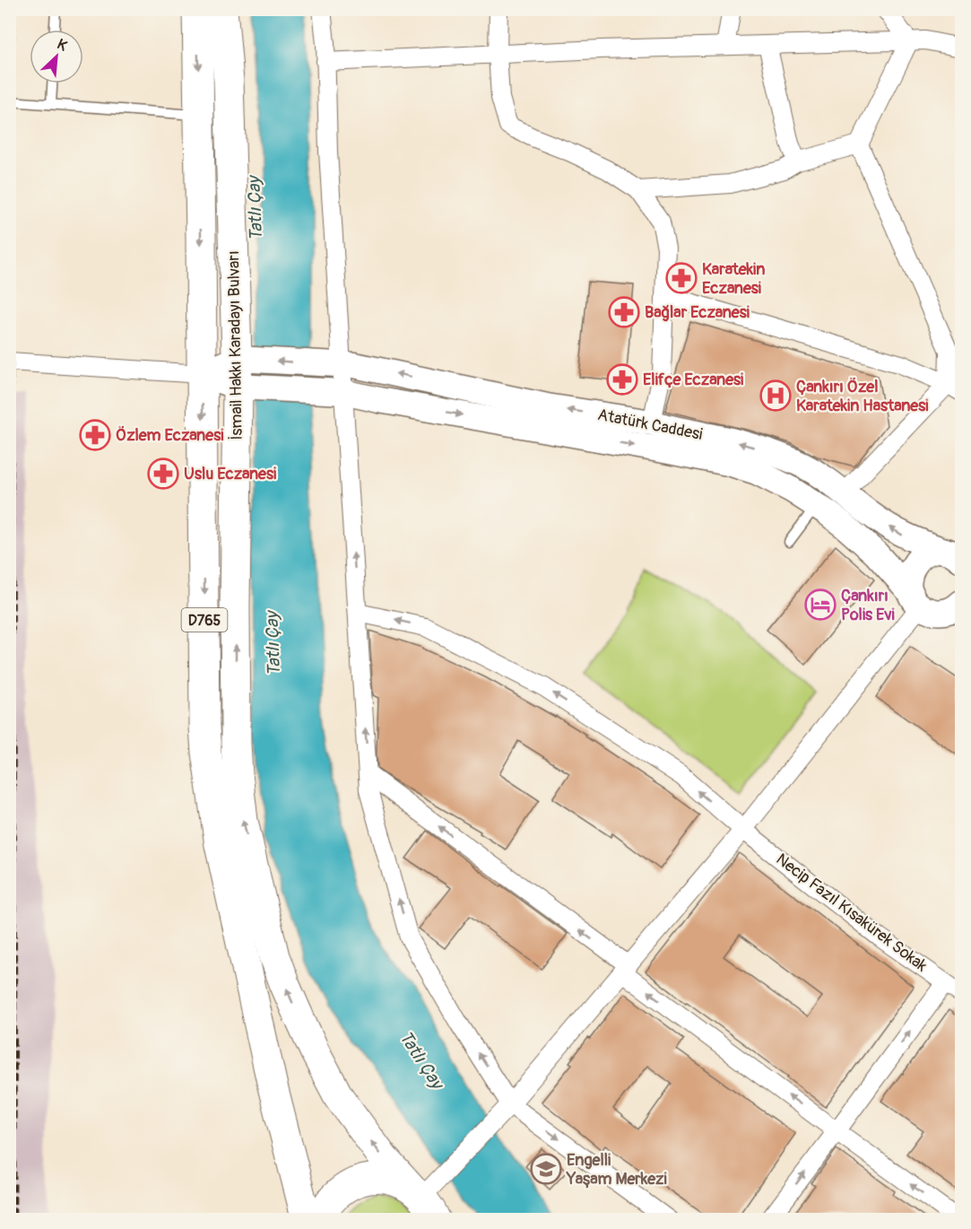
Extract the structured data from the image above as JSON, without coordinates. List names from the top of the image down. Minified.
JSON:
{"streets":{"highway":["İsmail Hakkı Karadayı Bulvarı","D765"],"main road":["Atatürk Caddesi"],"street":["Necip Fazıl Kısakürek Sokak"]},"crossings":[["İsmail Hakkı Karadayı Bulvarı","Atatürk Caddesi"]],"one_way":["Necip Fazıl Kısakürek Sokak"],"water":["Tatlı Çay"],"places":{"pharmacy":["Karatekin Eczanesi","Bağlar Eczanesi","Elifçe Eczanesi","Özlem Eczanesi","Uslu Eczanesi"],"hospital":["Çankırı Özel Karatekin Hastanesi"],"hotel":["Çankırı Polis Evi"],"school or university":["Engelli Yaşam Merkezi"]},"north":"top right"}
